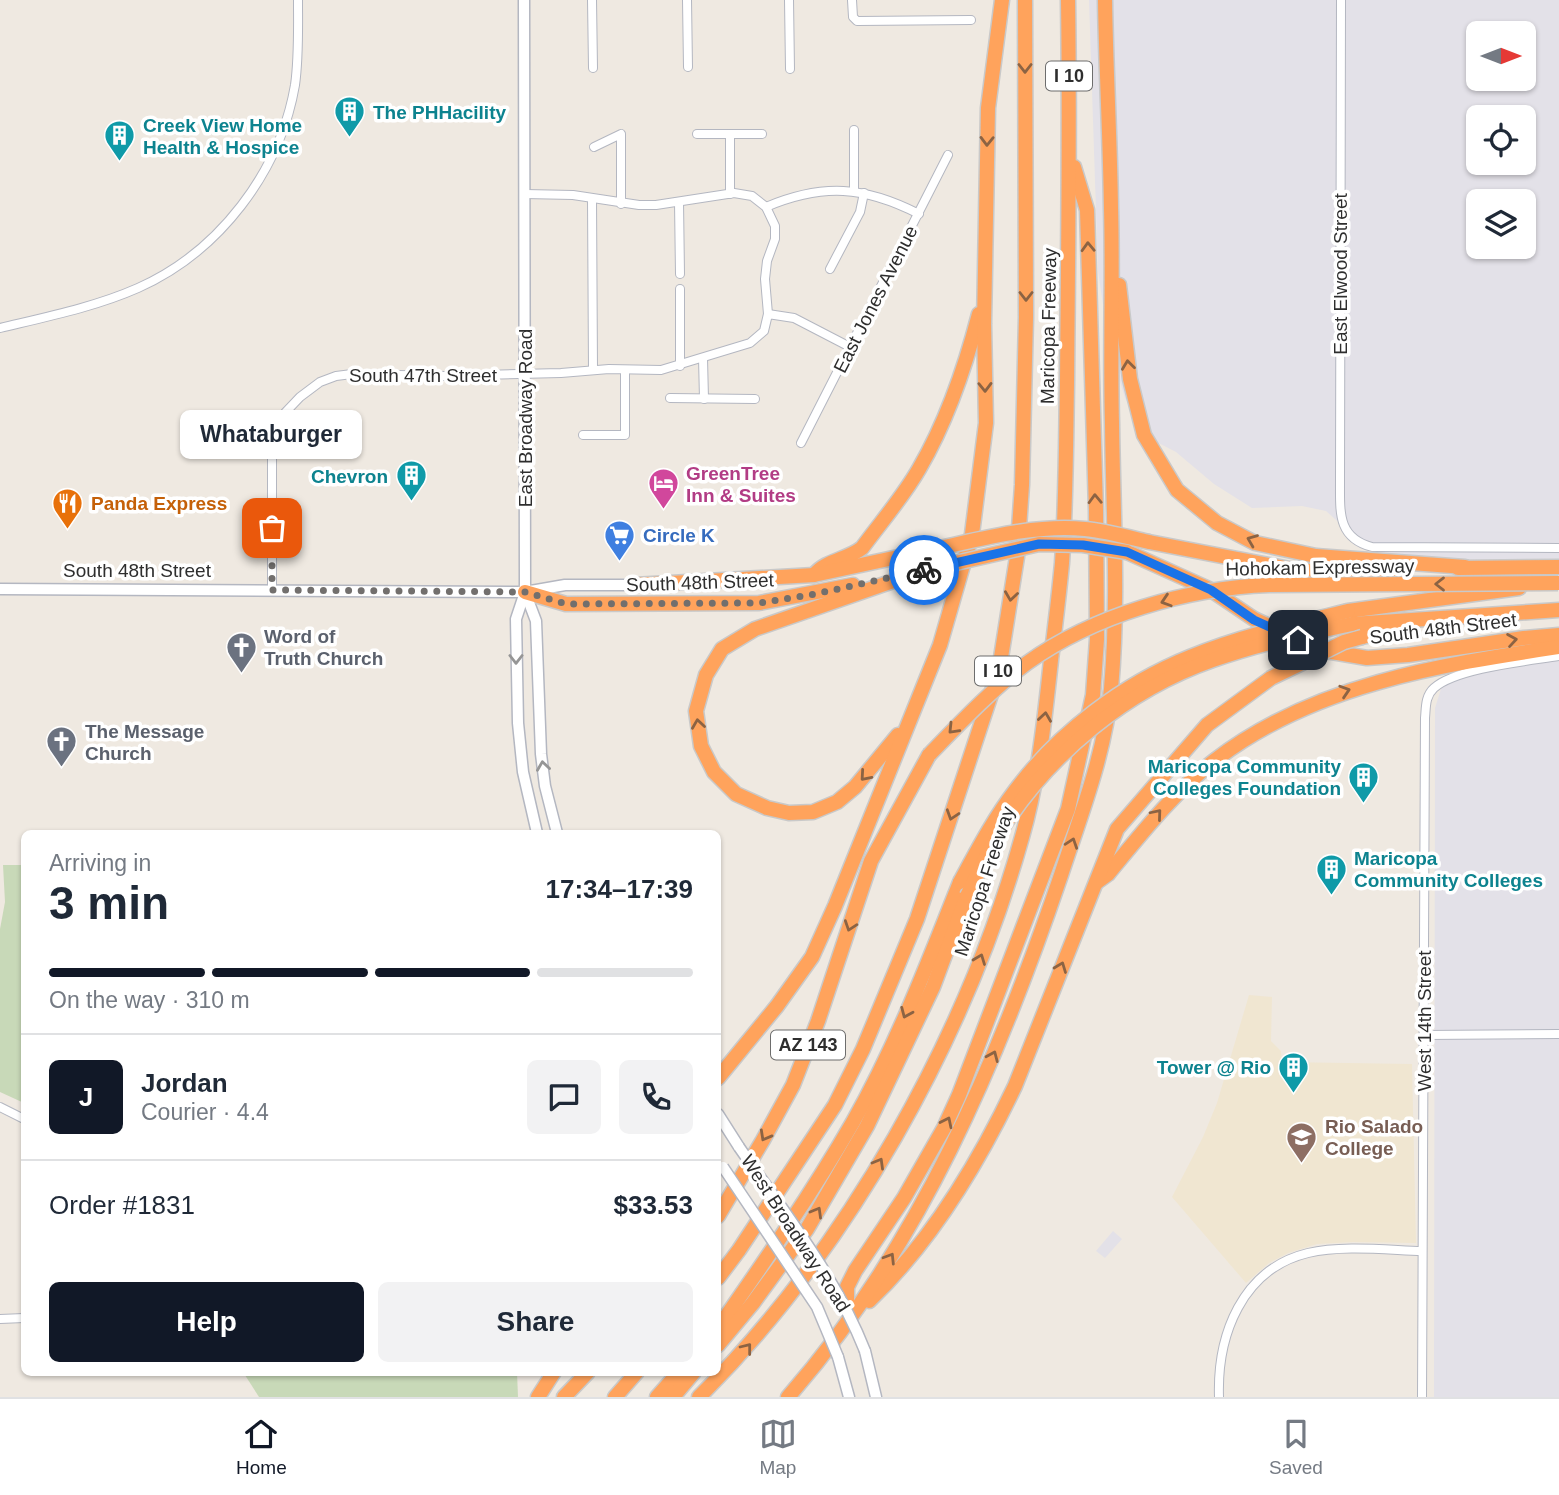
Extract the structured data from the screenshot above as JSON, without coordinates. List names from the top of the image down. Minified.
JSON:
{"streets":{"highway":["I 10","Maricopa Freeway","Hohokam Expressway","South 48th Street","AZ 143"],"main road":["East Broadway Road","West Broadway Road"],"street":["East Elwood Street","East Jones Avenue","South 47th Street","West 14th Street"]},"crossings":[["South 47th Street","East Broadway Road"],["South 47th Street","South 48th Street"],["East Broadway Road","South 48th Street"]],"places":{"building":["The PHHacility","Creek View Home Health & Hospice","Chevron","Maricopa Community Colleges Foundation","Maricopa Community Colleges","Tower @ Rio"],"hotel":["GreenTree Inn & Suites"],"other":["Whataburger"],"restaurant":["Panda Express"],"supermarket":["Circle K"],"church":["Word of Truth Church","The Message Church"],"school or university":["Rio Salado College"]},"north":"right","page":{"bubble":"Whataburger","heading":["3 min","Arriving in","17:34–17:39"],"panel":["Jordan","Courier · 4.4","Order #1831","$33.53"],"bar":"On the way · 310 m","round":"J","buttons":["Help","Share"],"tabs":["Home","Map","Saved"]}}
